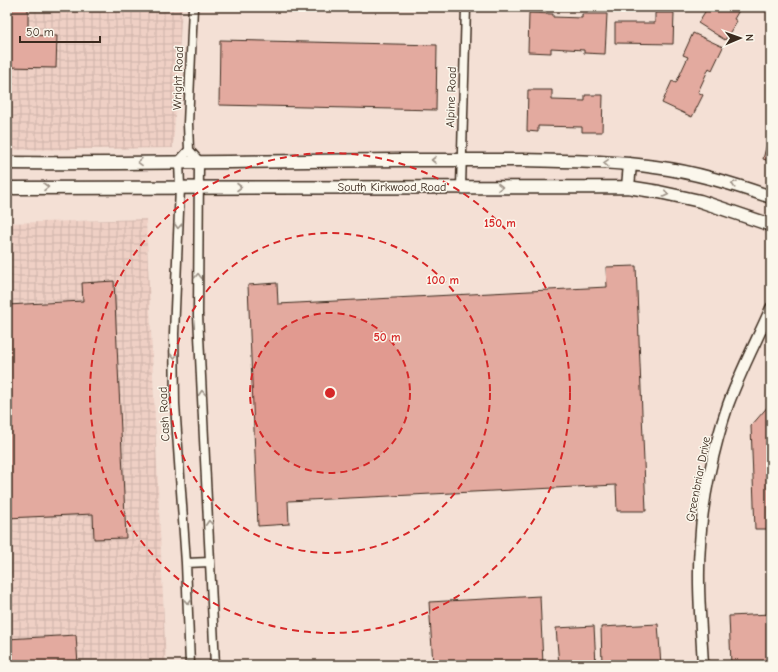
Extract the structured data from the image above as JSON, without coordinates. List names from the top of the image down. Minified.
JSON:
{"streets":{"main road":["South Kirkwood Road"],"street":["Wright Road","Alpine Road","Cash Road","Greenbriar Drive"]},"crossings":[["Alpine Road","South Kirkwood Road"],["South Kirkwood Road","Cash Road"]],"scale_bar":"50 m","north":"right","rings":["150 m","100 m","50 m"]}
